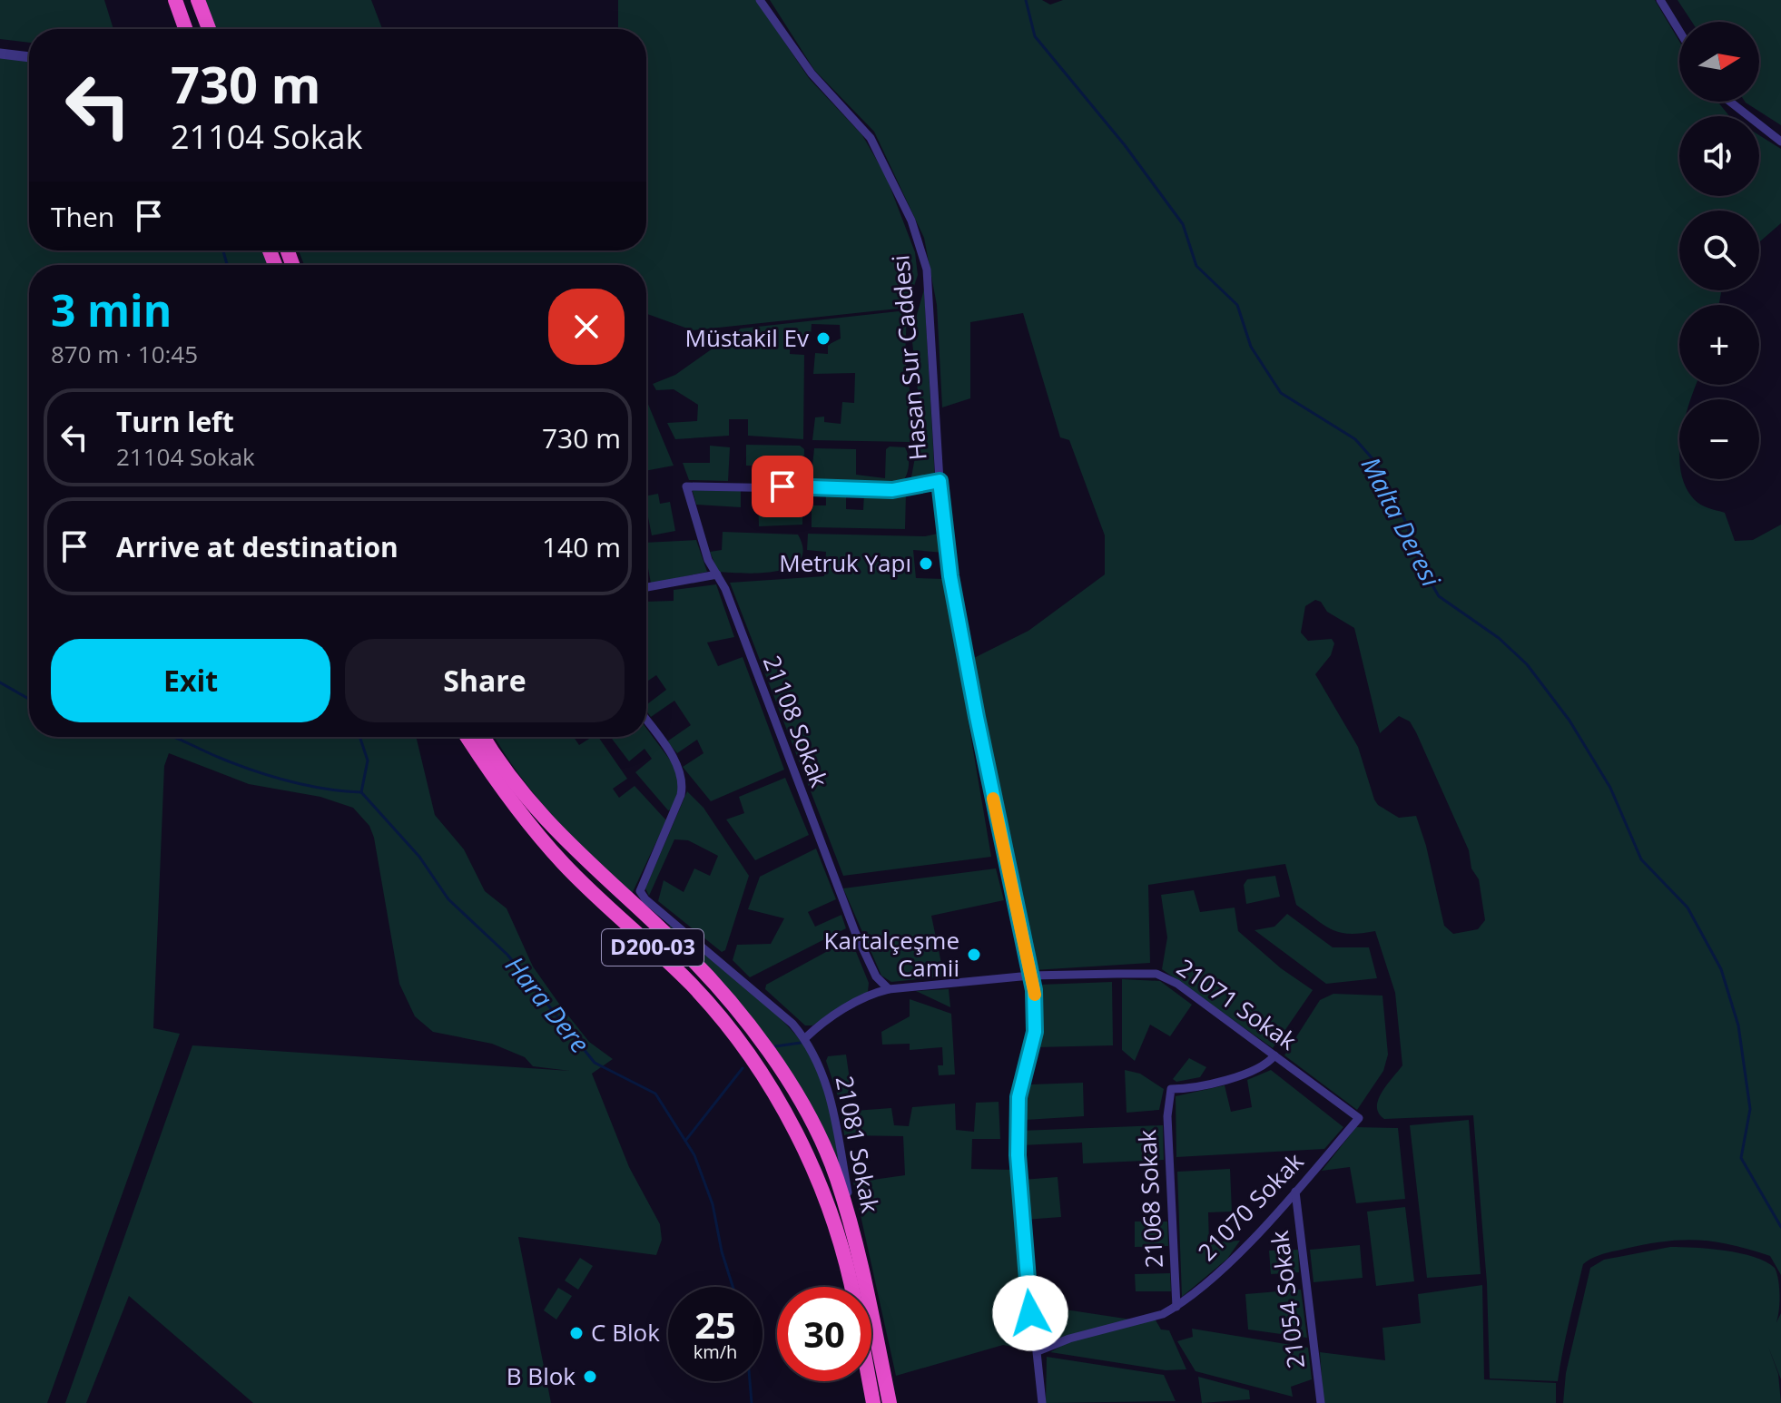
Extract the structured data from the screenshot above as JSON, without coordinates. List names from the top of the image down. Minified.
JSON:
{"streets":{"highway":["D200-03"],"street":["Hasan Sur Caddesi","21108 Sokak","21071 Sokak","21081 Sokak","21068 Sokak","21070 Sokak","21054 Sokak"]},"crossings":[["Hasan Sur Caddesi","21108 Sokak"],["Hasan Sur Caddesi","21071 Sokak"],["Hasan Sur Caddesi","21070 Sokak"],["21108 Sokak","21071 Sokak"],["D200-03","21081 Sokak"],["21071 Sokak","21081 Sokak"],["21071 Sokak","21068 Sokak"],["21071 Sokak","21070 Sokak"],["21068 Sokak","21070 Sokak"],["21070 Sokak","21054 Sokak"]],"water":["Malta Deresi","Hara Dere"],"places":["Müstakil Ev","Metruk Yapı","Kartalçeşme Camii","C Blok","B Blok"],"north":"right","page":{"map_buttons":["+","−"],"turn":["730 m","21104 Sokak"],"then":"Then","heading":["3 min","870 m · 10:45"],"list":[{"name":"Turn left","note":"21104 Sokak","value":"730 m"},{"name":"Arrive at destination","value":"140 m"}],"buttons":["Exit","Share"],"speed":"25 km/h","limit":"30"}}
